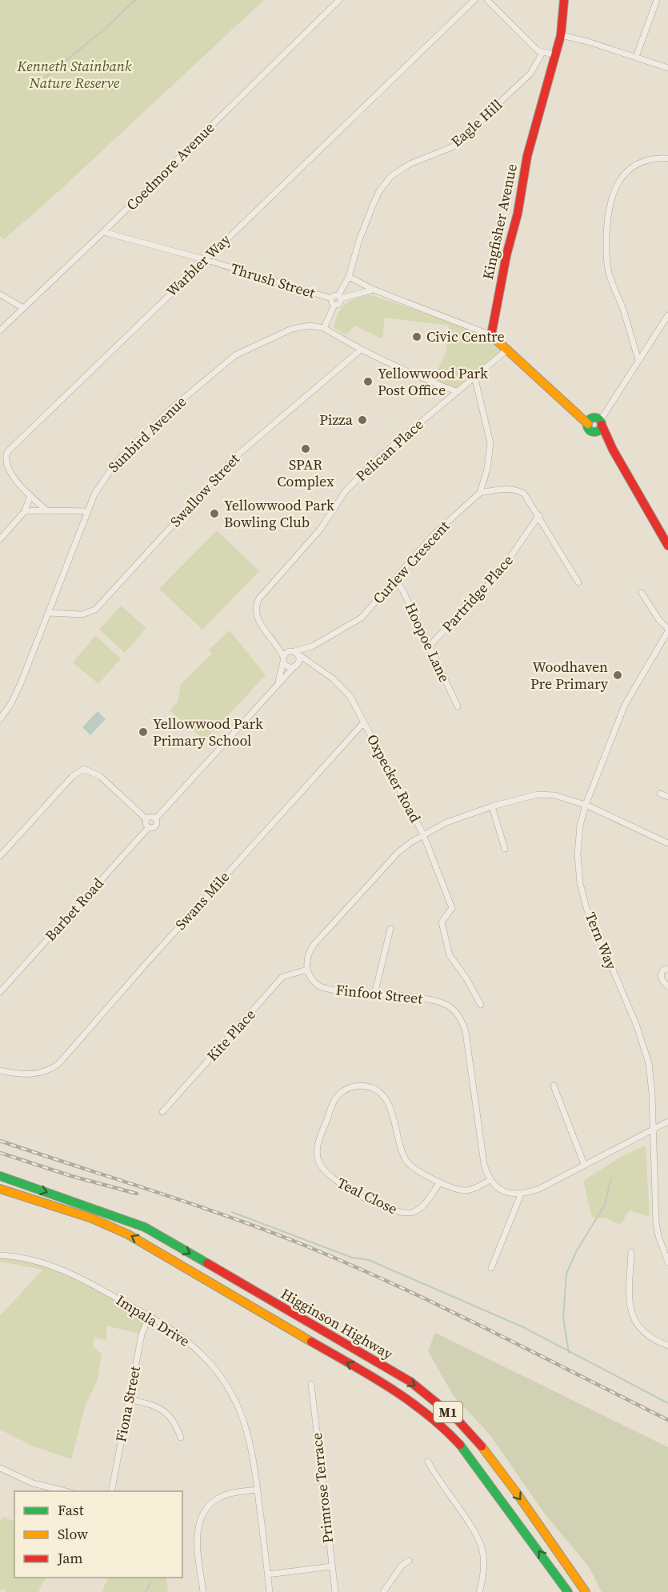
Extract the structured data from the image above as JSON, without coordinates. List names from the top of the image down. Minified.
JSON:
{"streets":{"main road":["Kingfisher Avenue","Higginson Highway","M1"],"street":["Eagle Hill","Coedmore Avenue","Warbler Way","Thrush Street","Sunbird Avenue","Pelican Place","Swallow Street","Curlew Crescent","Partridge Place","Hoopoe Lane","Oxpecker Road","Swans Mile","Barbet Road","Tern Way","Finfoot Street","Kite Place","Teal Close","Impala Drive","Fiona Street","Primrose Terrace"]},"crossings":[["Coedmore Avenue","Thrush Street"],["Warbler Way","Thrush Street"],["Sunbird Avenue","Swallow Street"],["Curlew Crescent","Hoopoe Lane"],["Curlew Crescent","Oxpecker Road"],["Partridge Place","Hoopoe Lane"],["Oxpecker Road","Swans Mile"],["Finfoot Street","Kite Place"],["Finfoot Street","Teal Close"],["Impala Drive","Fiona Street"]],"parks":["Kenneth Stainbank Nature Reserve"],"places":["Civic Centre","Yellowwood Park Post Office","Pizza","SPAR Complex","Yellowwood Park Bowling Club","Woodhaven Pre Primary","Yellowwood Park Primary School"],"legend":["Fast","Slow","Jam"]}
